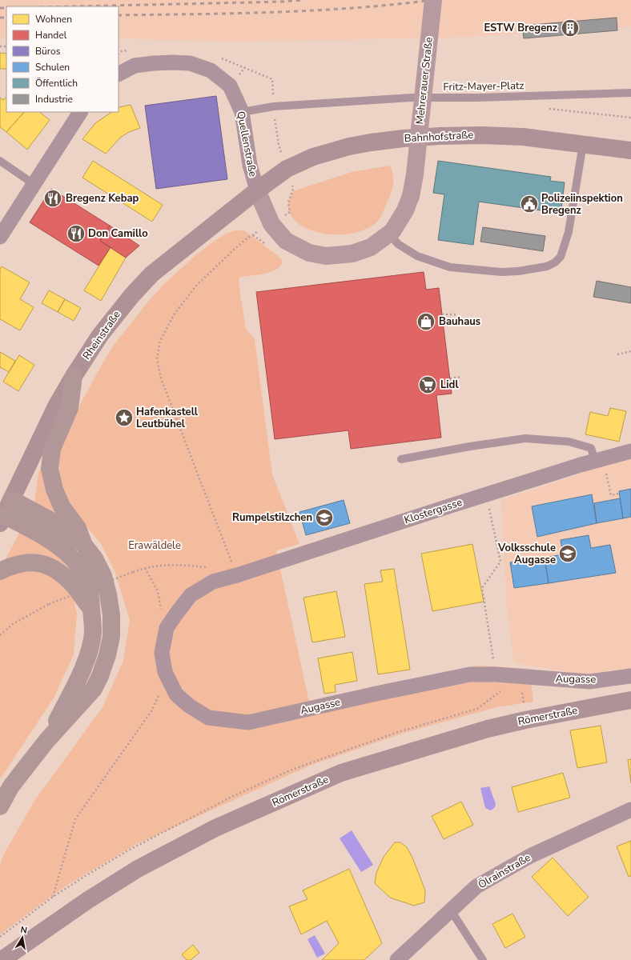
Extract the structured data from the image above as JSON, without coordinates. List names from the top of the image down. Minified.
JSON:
{"streets":{"main road":["Bahnhofstraße","Rheinstraße","Römerstraße"],"street":["Mehrerauer Straße","Quellenstraße","Klostergasse","Augasse","Ölrainstraße"],"lane":["Fritz-Mayer-Platz"]},"crossings":[["Mehrerauer Straße","Bahnhofstraße"],["Mehrerauer Straße","Quellenstraße"],["Mehrerauer Straße","Rheinstraße"],["Fritz-Mayer-Platz","Quellenstraße"],["Bahnhofstraße","Quellenstraße"],["Bahnhofstraße","Rheinstraße"],["Quellenstraße","Rheinstraße"],["Klostergasse","Augasse"]],"parks":["Erawäldele"],"places":{"building":["ESTW Bregenz"],"restaurant":["Bregenz Kebap","Don Camillo"],"public building":["Polizeiinspektion Bregenz"],"shop":["Bauhaus"],"supermarket":["Lidl"],"place":["Hafenkastell Leutbühel"],"school or university":["Rumpelstilzchen","Volksschule Augasse"]},"legend":["Wohnen","Handel","Büros","Schulen","Öffentlich","Industrie"],"north":"top"}
